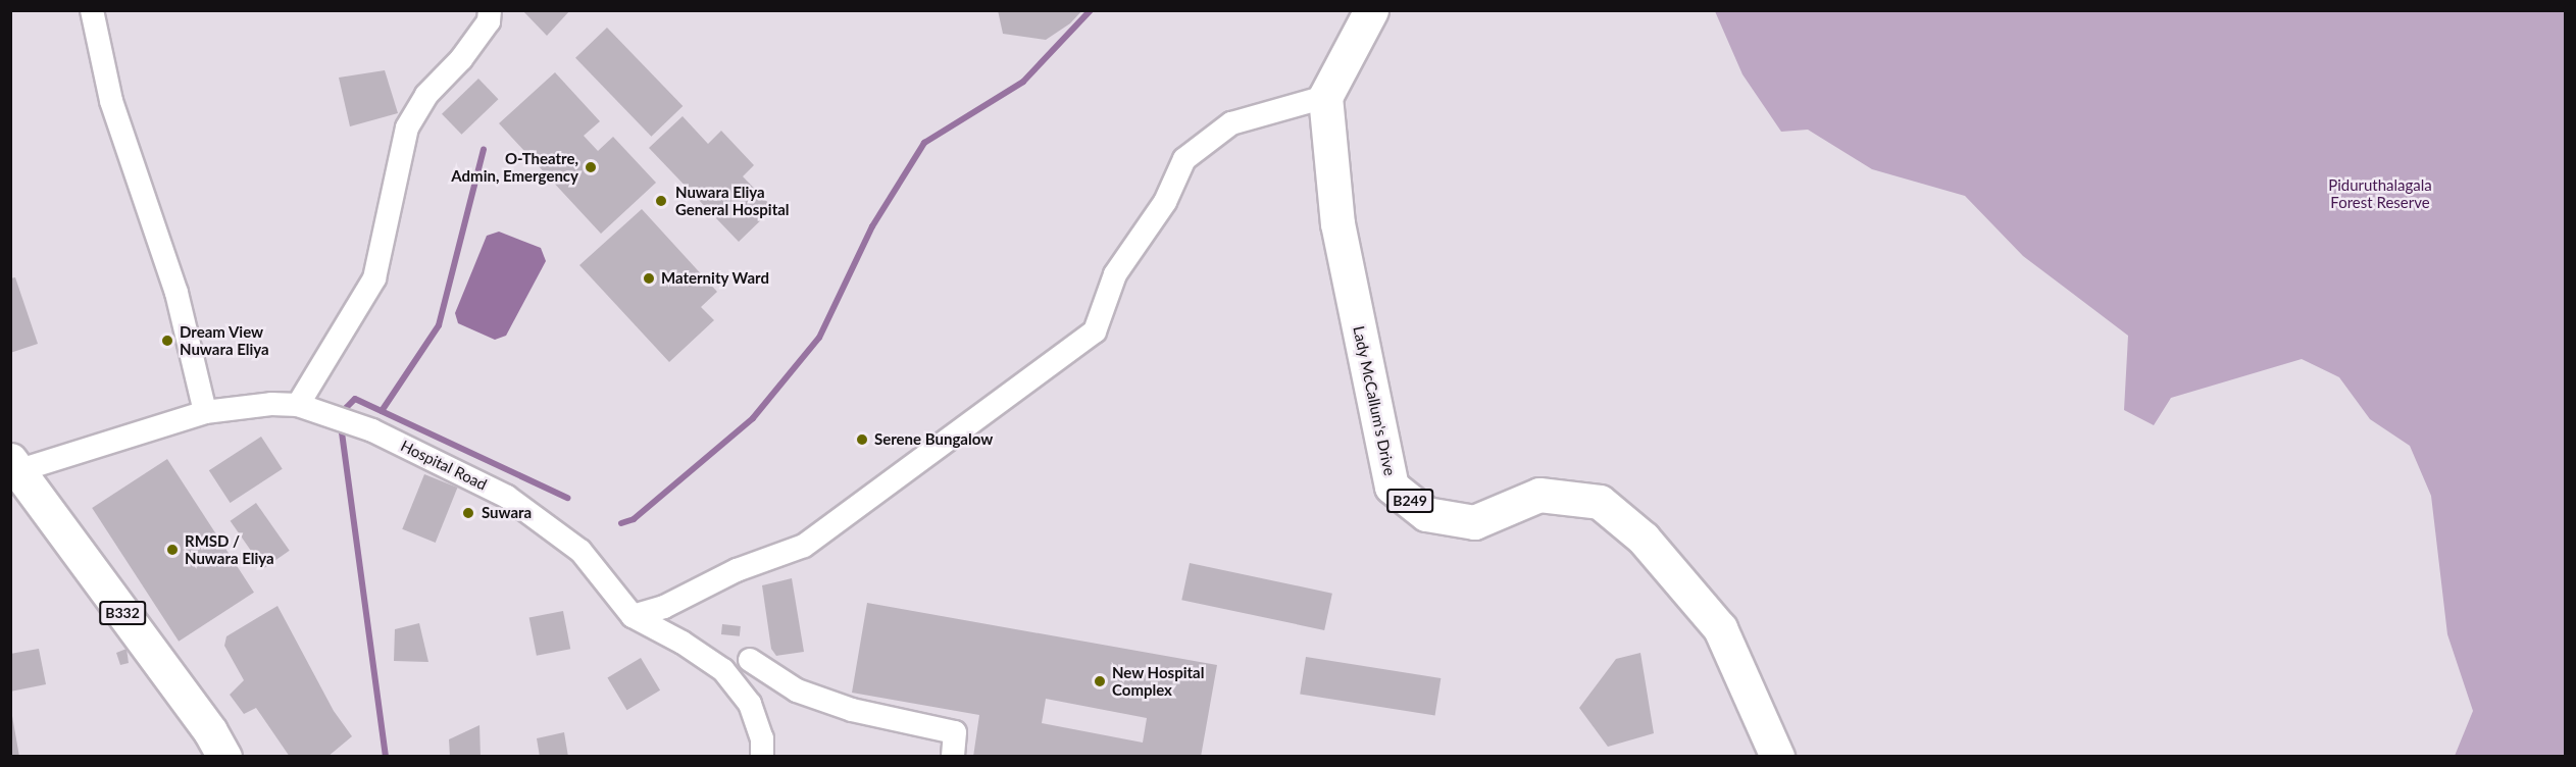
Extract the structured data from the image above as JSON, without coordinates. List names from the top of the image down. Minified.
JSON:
{"streets":{"main road":["Lady McCallum's Drive","B249","B332"],"street":["Hospital Road"]},"crossings":[["Hospital Road","B332"]],"parks":["Piduruthalagala Forest Reserve"],"places":["O-Theatre, Admin, Emergency","Nuwara Eliya General Hospital","Maternity Ward","Dream View Nuwara Eliya","Serene Bungalow","Suwara","RMSD / Nuwara Eliya","New Hospital Complex"]}
